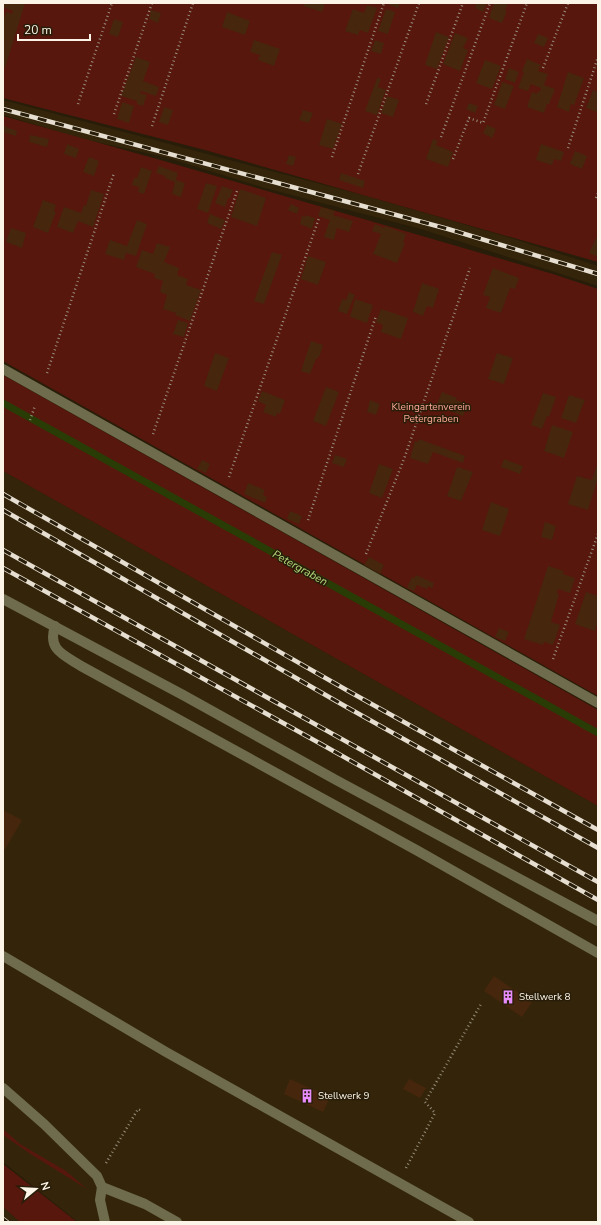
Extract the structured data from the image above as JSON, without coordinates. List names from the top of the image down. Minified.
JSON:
{"water":["Petergraben"],"parks":["Kleingartenverein Petergraben"],"places":{"building":["Stellwerk 8","Stellwerk 9"]},"scale_bar":"20 m","north":"right"}
